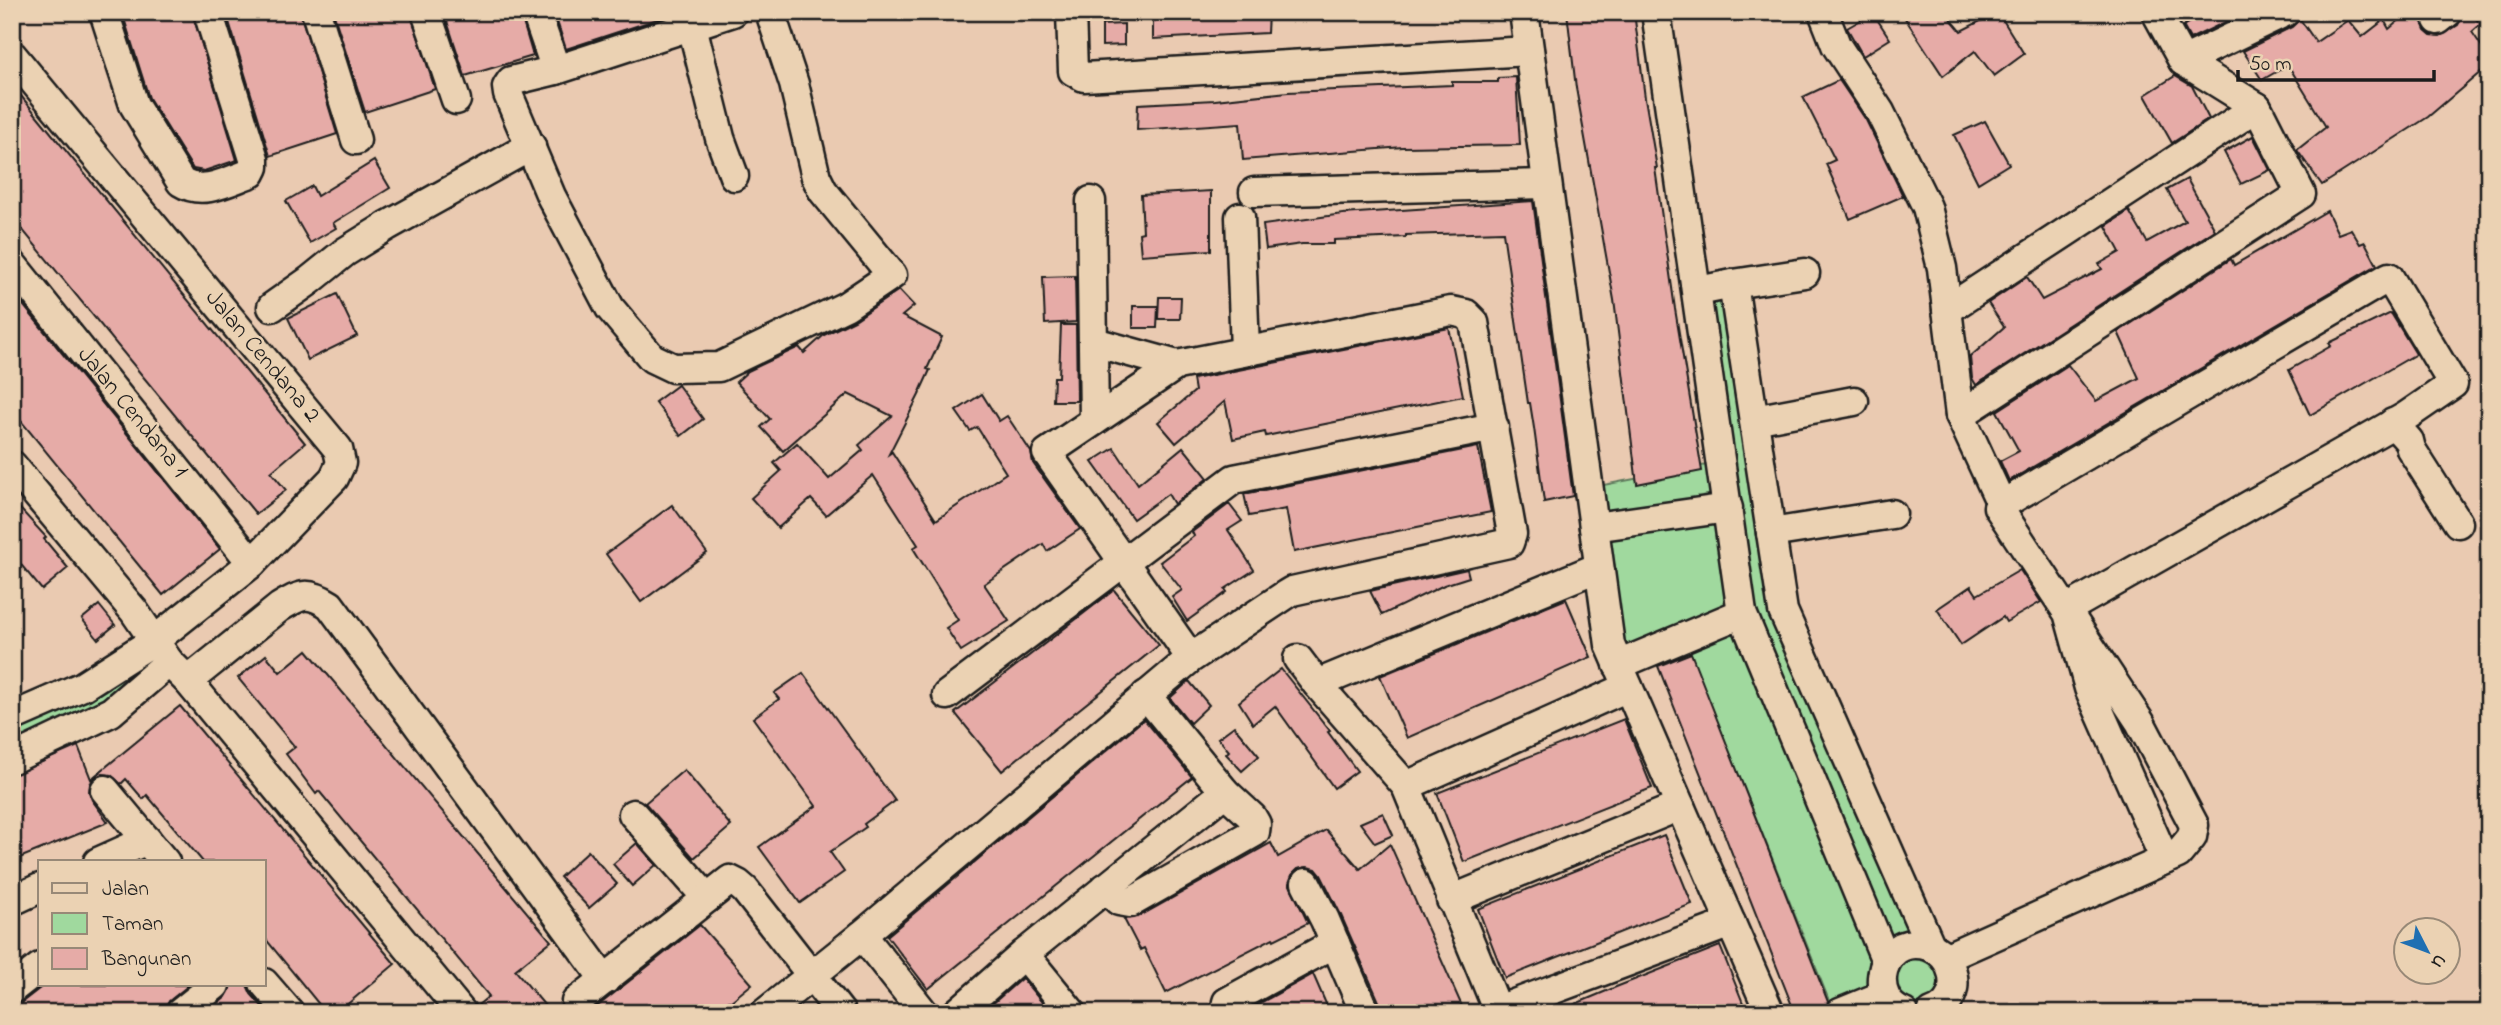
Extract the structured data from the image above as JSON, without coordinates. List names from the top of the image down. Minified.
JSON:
{"streets":{"street":["Jalan Cendana 2","Jalan Cendana 1"]},"crossings":[["Jalan Cendana 2","Jalan Cendana 1"]],"legend":["Jalan","Taman","Bangunan"],"scale_bar":"50 m","north":"bottom right"}
